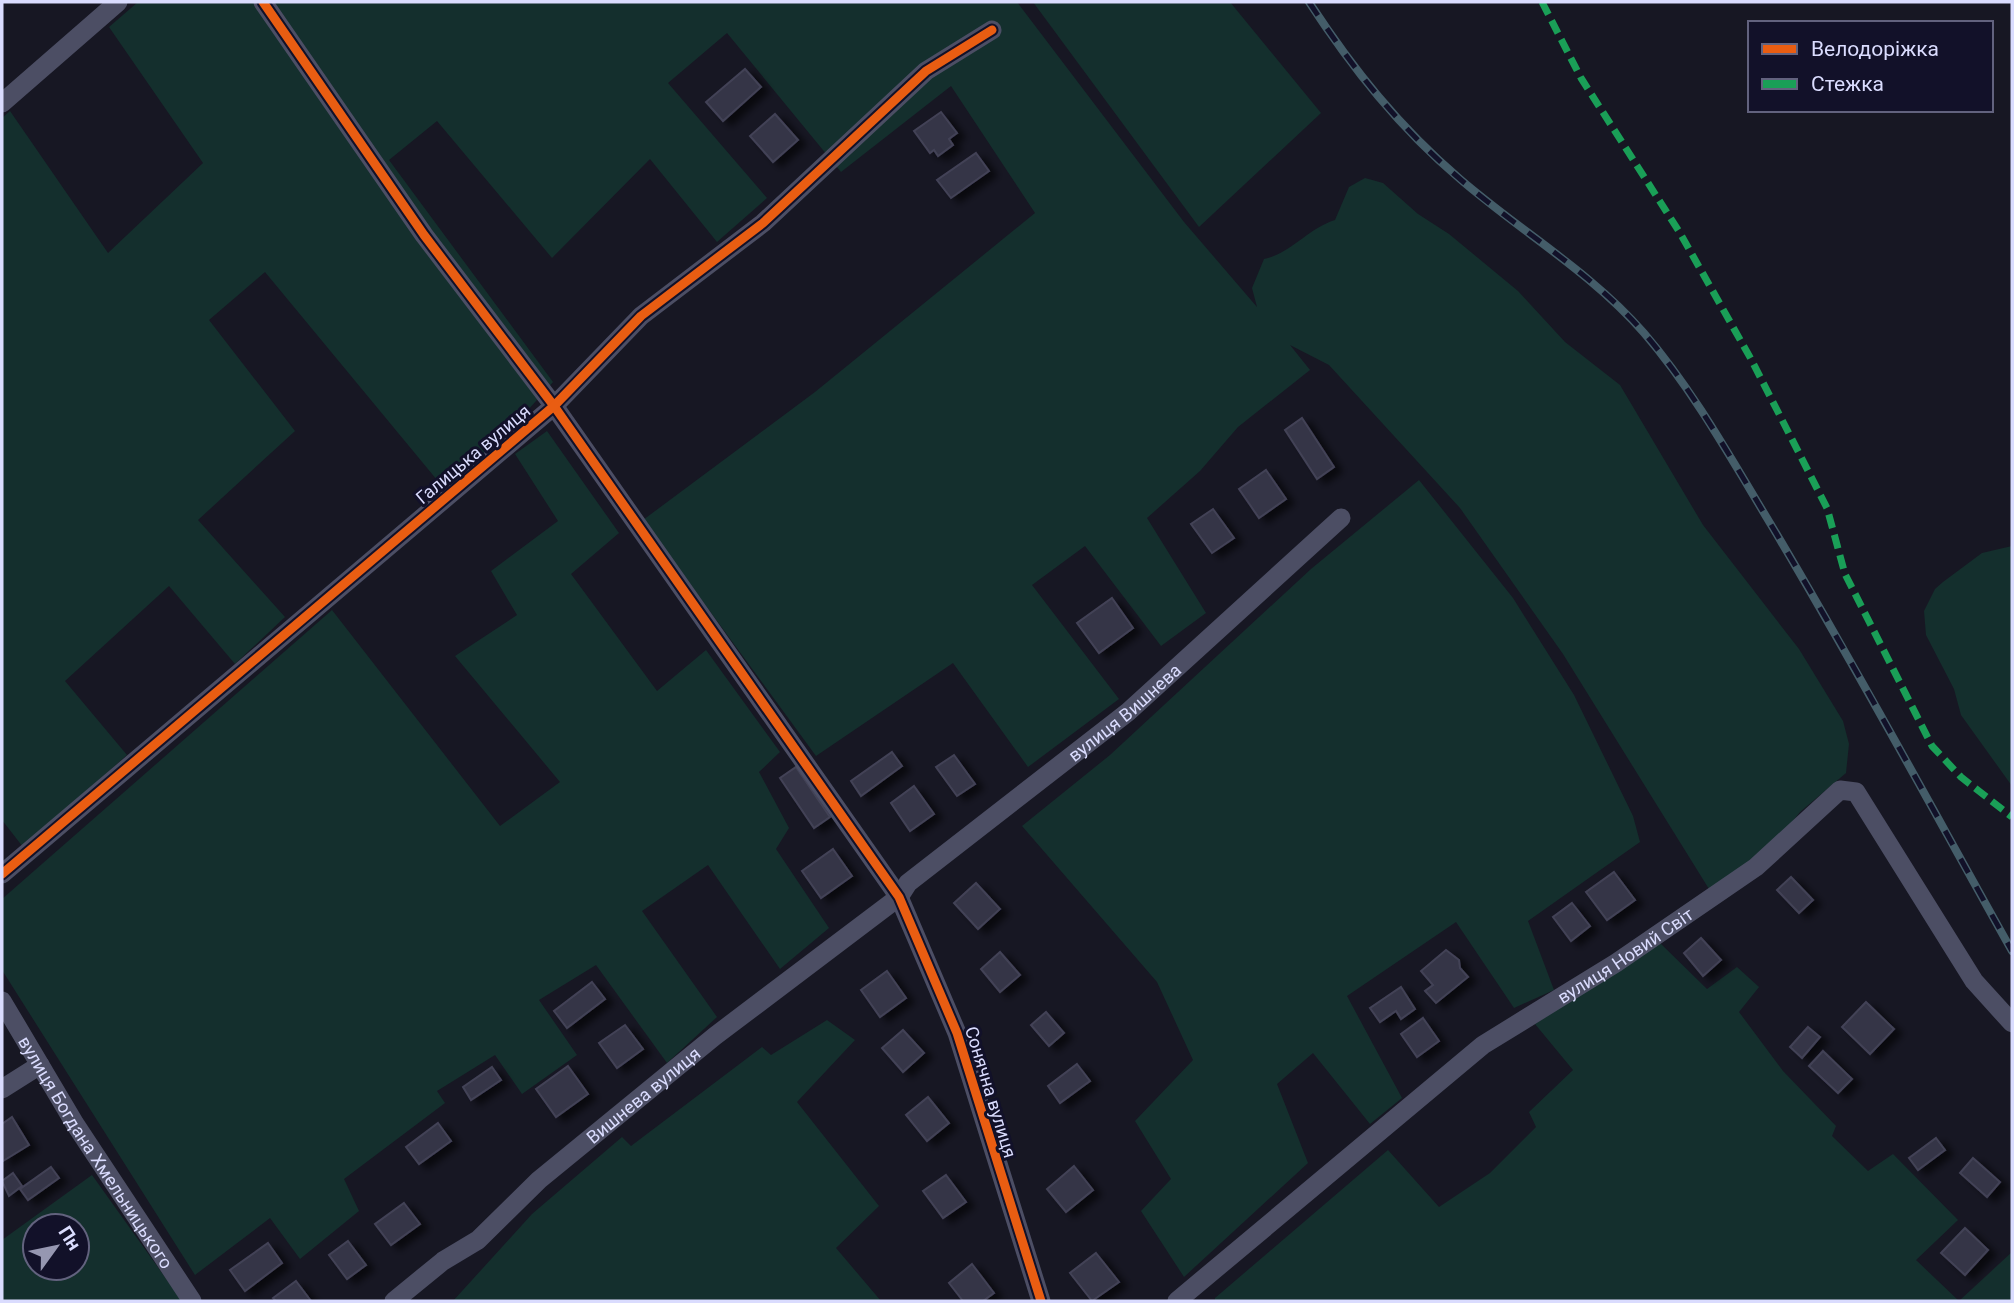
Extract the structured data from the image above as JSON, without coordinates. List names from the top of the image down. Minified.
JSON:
{"streets":{"street":["Галицька вулиця","вулиця Вишнева","вулиця Новий Світ","Сонячна вулиця","Вишнева вулиця","вулиця Богдана Хмельницького"]},"crossings":[["Галицька вулиця","Сонячна вулиця"],["вулиця Вишнева","Сонячна вулиця"],["вулиця Вишнева","Вишнева вулиця"],["Сонячна вулиця","Вишнева вулиця"]],"legend":["Велодоріжка","Стежка"],"north":"top right"}
